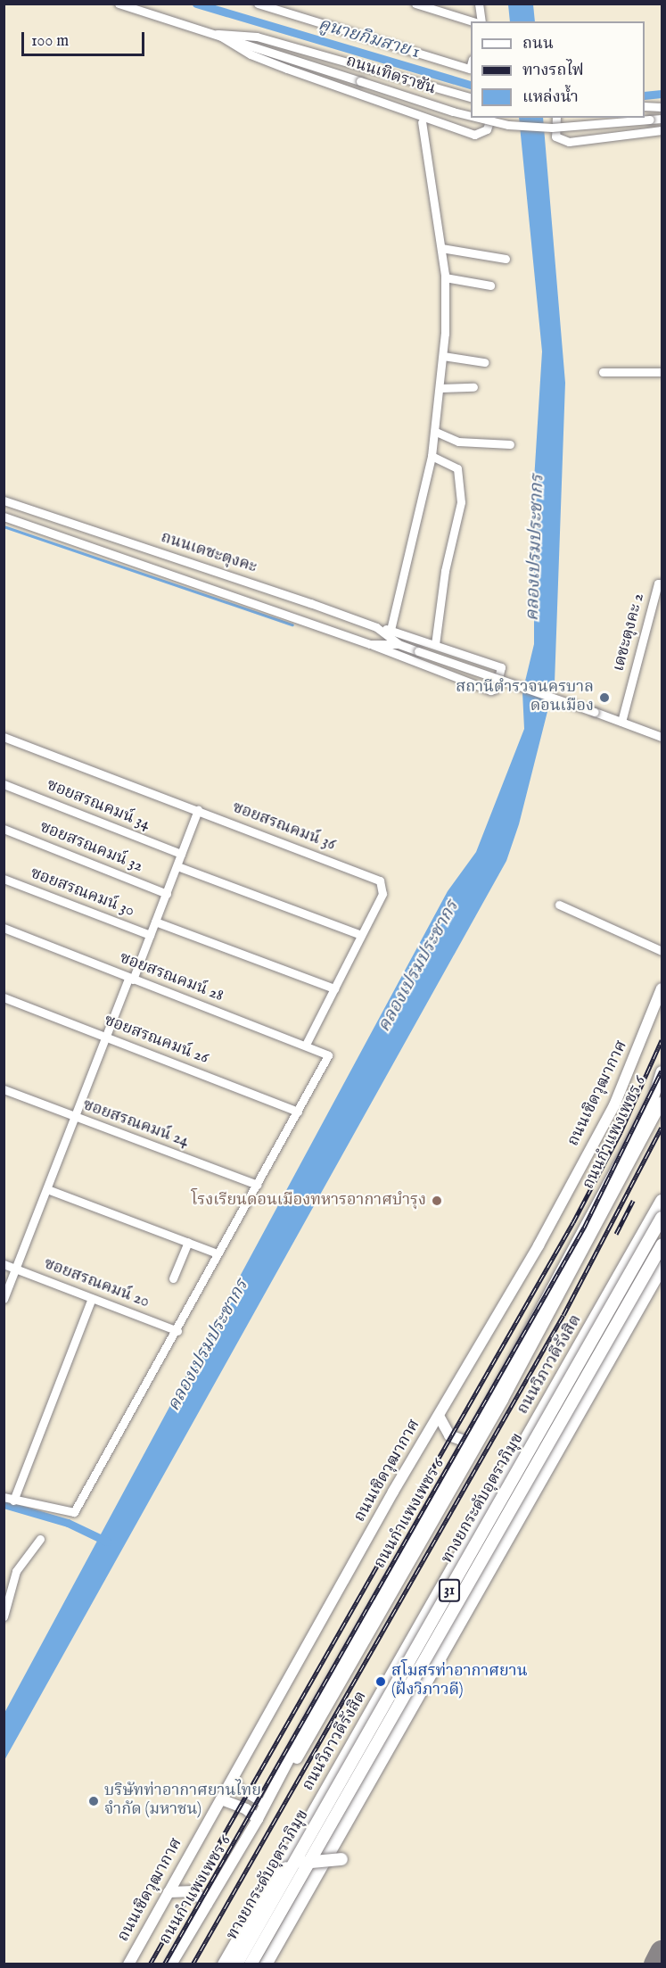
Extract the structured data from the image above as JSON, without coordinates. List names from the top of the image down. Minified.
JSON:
{"streets":{"highway":["ถนนวิภาวดีรังสิต","ทางยกระดับอุตราภิมุข","31"],"main road":["ถนนเชิดวุฒากาศ","ถนนกำแพงเพชร 6"],"street":["ถนนเทิดราชัน","ถนนเดชะตุงคะ","เดชะตุงคะ 2","ซอยสรณคมน์ 34","ซอยสรณคมน์ 36","ซอยสรณคมน์ 32","ซอยสรณคมน์ 30","ซอยสรณคมน์ 28","ซอยสรณคมน์ 26","ซอยสรณคมน์ 24","ซอยสรณคมน์ 20"]},"crossings":[["ถนนเดชะตุงคะ","เดชะตุงคะ 2"],["ซอยสรณคมน์ 36","ซอยสรณคมน์ 28"],["ซอยสรณคมน์ 28","ซอยสรณคมน์ 26"]],"water":["คูนายกิมสาย 1","คลองเปรมประชากร"],"places":["สถานีตำรวจนครบาล ดอนเมือง","โรงเรียนดอนเมืองทหารอากาศบำรุง","สโมสรท่าอากาศยาน (ฝั่งวิภาวดี)","บริษัทท่าอากาศยานไทย จำกัด (มหาชน)"],"legend":["ถนน","ทางรถไฟ","แหล่งน้ำ"],"scale_bar":"100 m"}
